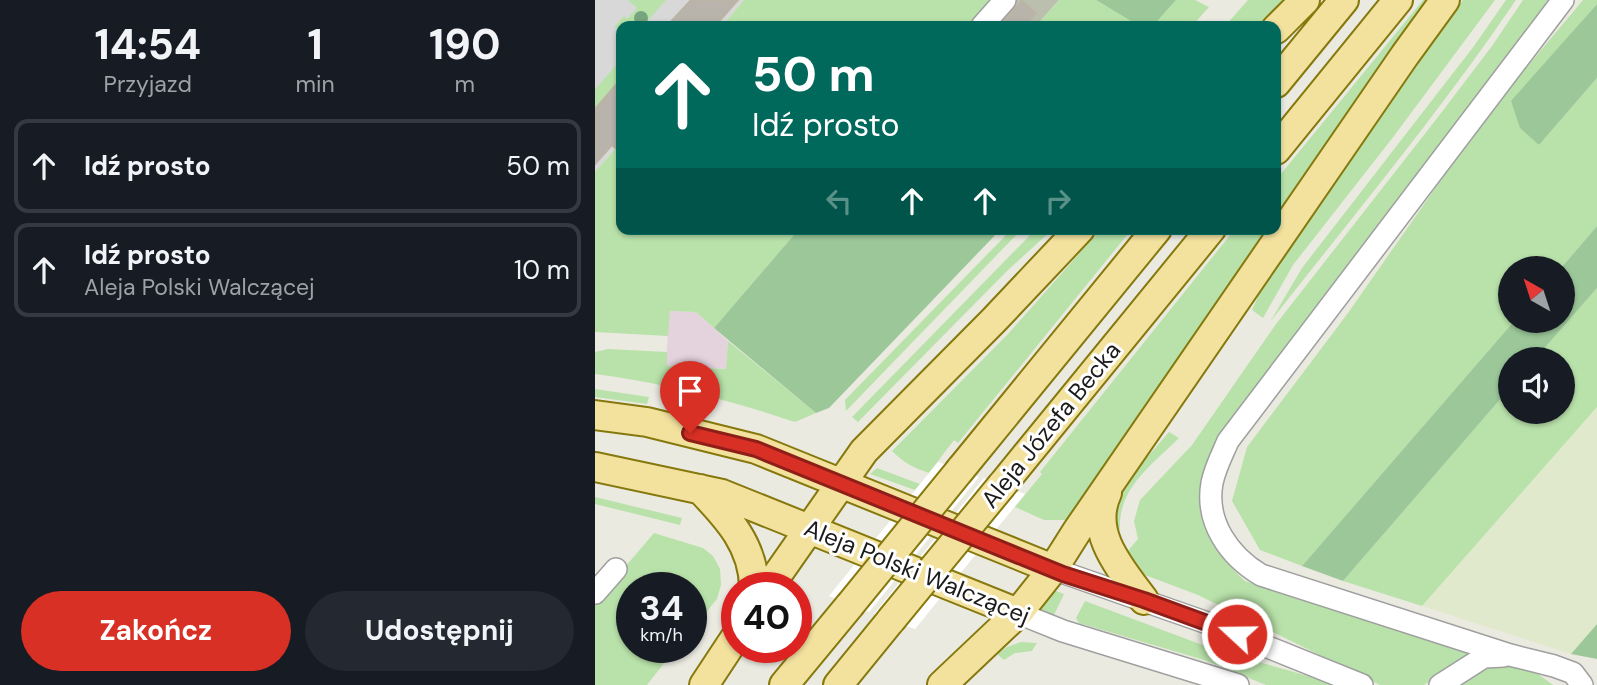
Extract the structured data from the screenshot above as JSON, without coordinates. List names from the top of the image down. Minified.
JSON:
{"streets":{"main road":["Aleja Józefa Becka","Aleja Polski Walczącej"]},"north":"top left","page":{"eta":["14:54","Przyjazd","1","min","190","m"],"turn":["50 m","Idź prosto"],"list":[{"name":"Idź prosto","value":"50 m"},{"name":"Idź prosto","note":"Aleja Polski Walczącej","value":"10 m"}],"speed":"34 km/h","limit":"40","buttons":["Zakończ","Udostępnij"]}}
